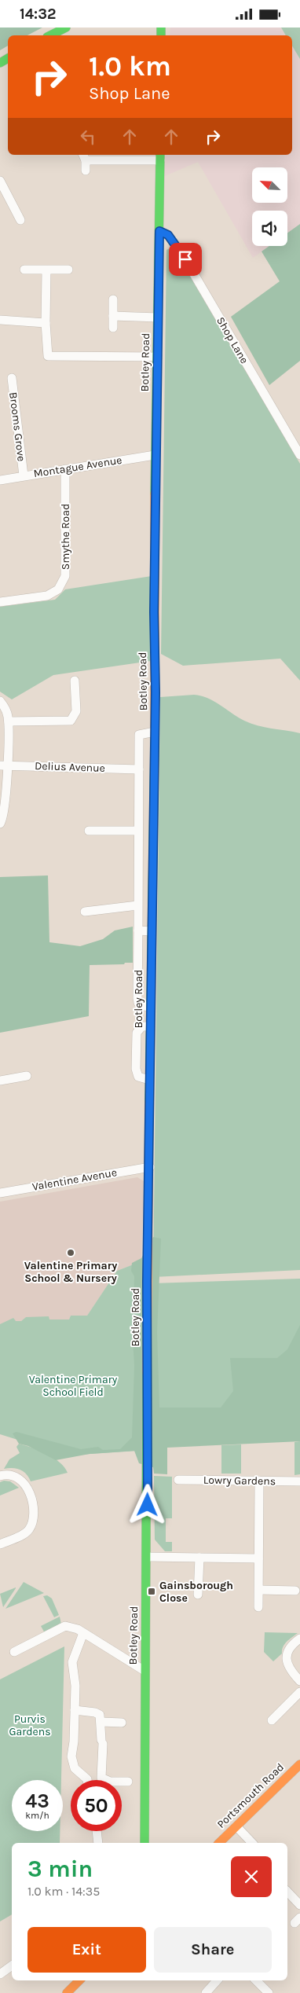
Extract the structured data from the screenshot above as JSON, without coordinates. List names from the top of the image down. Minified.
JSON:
{"streets":{"main road":["Botley Road","Portsmouth Road"],"street":["Shop Lane","Brooms Grove","Montague Avenue","Smythe Road","Delius Avenue","Valentine Avenue","Lowry Gardens"]},"crossings":[["Shop Lane","Botley Road"],["Botley Road","Montague Avenue"],["Botley Road","Valentine Avenue"],["Brooms Grove","Montague Avenue"],["Montague Avenue","Smythe Road"]],"parks":["Valentine Primary School Field","Purvis Gardens"],"places":{"other":["Valentine Primary School & Nursery"],"transit":["Gainsborough Close"]},"north":"top left","page":{"status":"14:32","turn":["1.0 km","Shop Lane"],"speed":"43 km/h","limit":"50","heading":["3 min","1.0 km · 14:35"],"buttons":["Exit","Share"]}}
